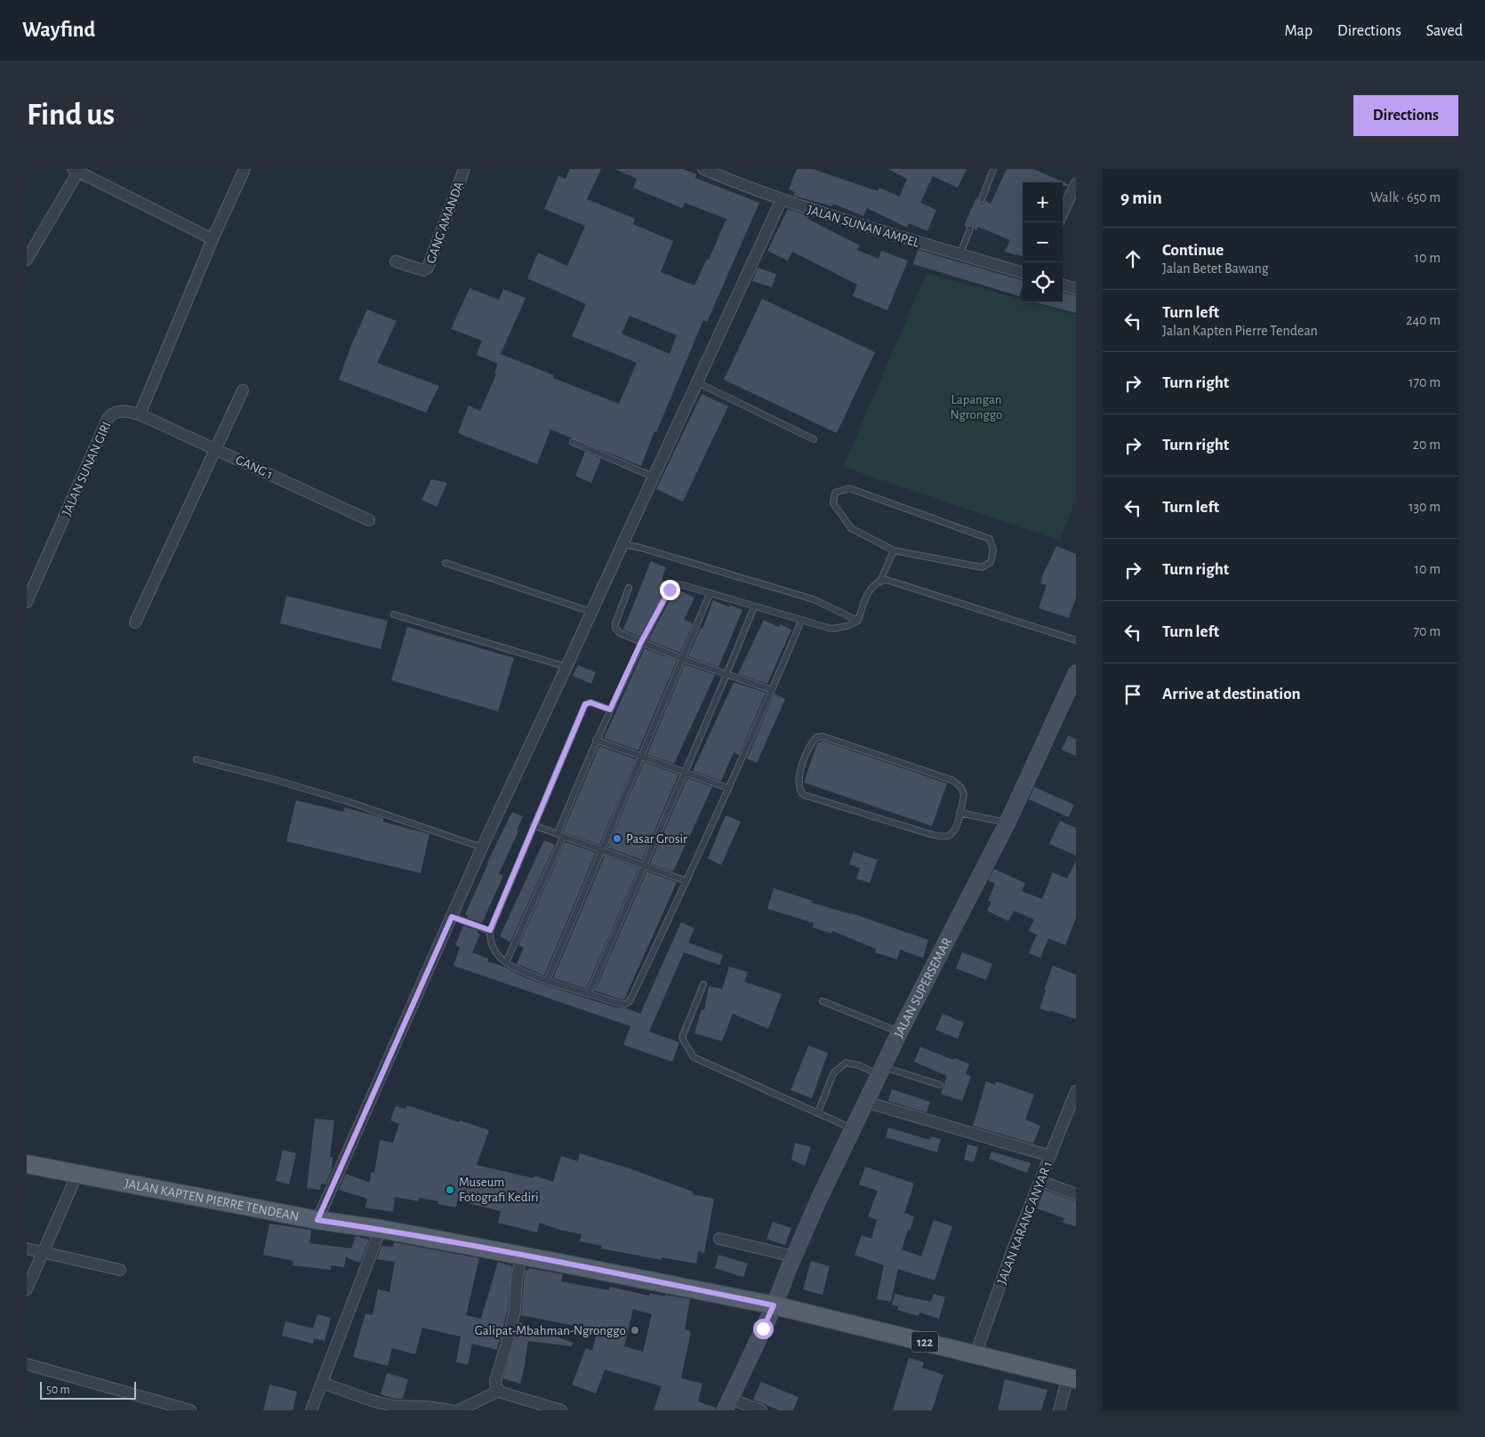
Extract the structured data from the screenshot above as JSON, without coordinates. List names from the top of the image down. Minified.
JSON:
{"streets":{"main road":["JALAN SUPERSEMAR","JALAN KAPTEN PIERRE TENDEAN","122"],"street":["GANG AMANDA","JALAN SUNAN AMPEL","GANG 1","JALAN SUNAN GIRI","JALAN KARANG ANYAR 1"]},"crossings":[["GANG 1","JALAN SUNAN GIRI"],["JALAN SUPERSEMAR","JALAN KAPTEN PIERRE TENDEAN"],["JALAN KAPTEN PIERRE TENDEAN","JALAN KARANG ANYAR 1"]],"parks":["Lapangan Ngronggo"],"places":["Pasar Grosir","Museum Fotografi Kediri","Galipat-Mbahman-Ngronggo"],"scale_bar":"50 m","page":{"header":"Wayfind","nav":["Map","Directions","Saved"],"buttons":"Directions","title":"Find us","heading":["9 min","Walk · 650 m"],"map_buttons":["+","−"],"list":[["Continue","Jalan Betet Bawang","10 m"],["Turn left","Jalan Kapten Pierre Tendean","240 m"],["Turn right","170 m"],["Turn right","20 m"],["Turn left","130 m"],["Turn right","10 m"],["Turn left","70 m"],"Arrive at destination"],"scale":"50 m"}}
